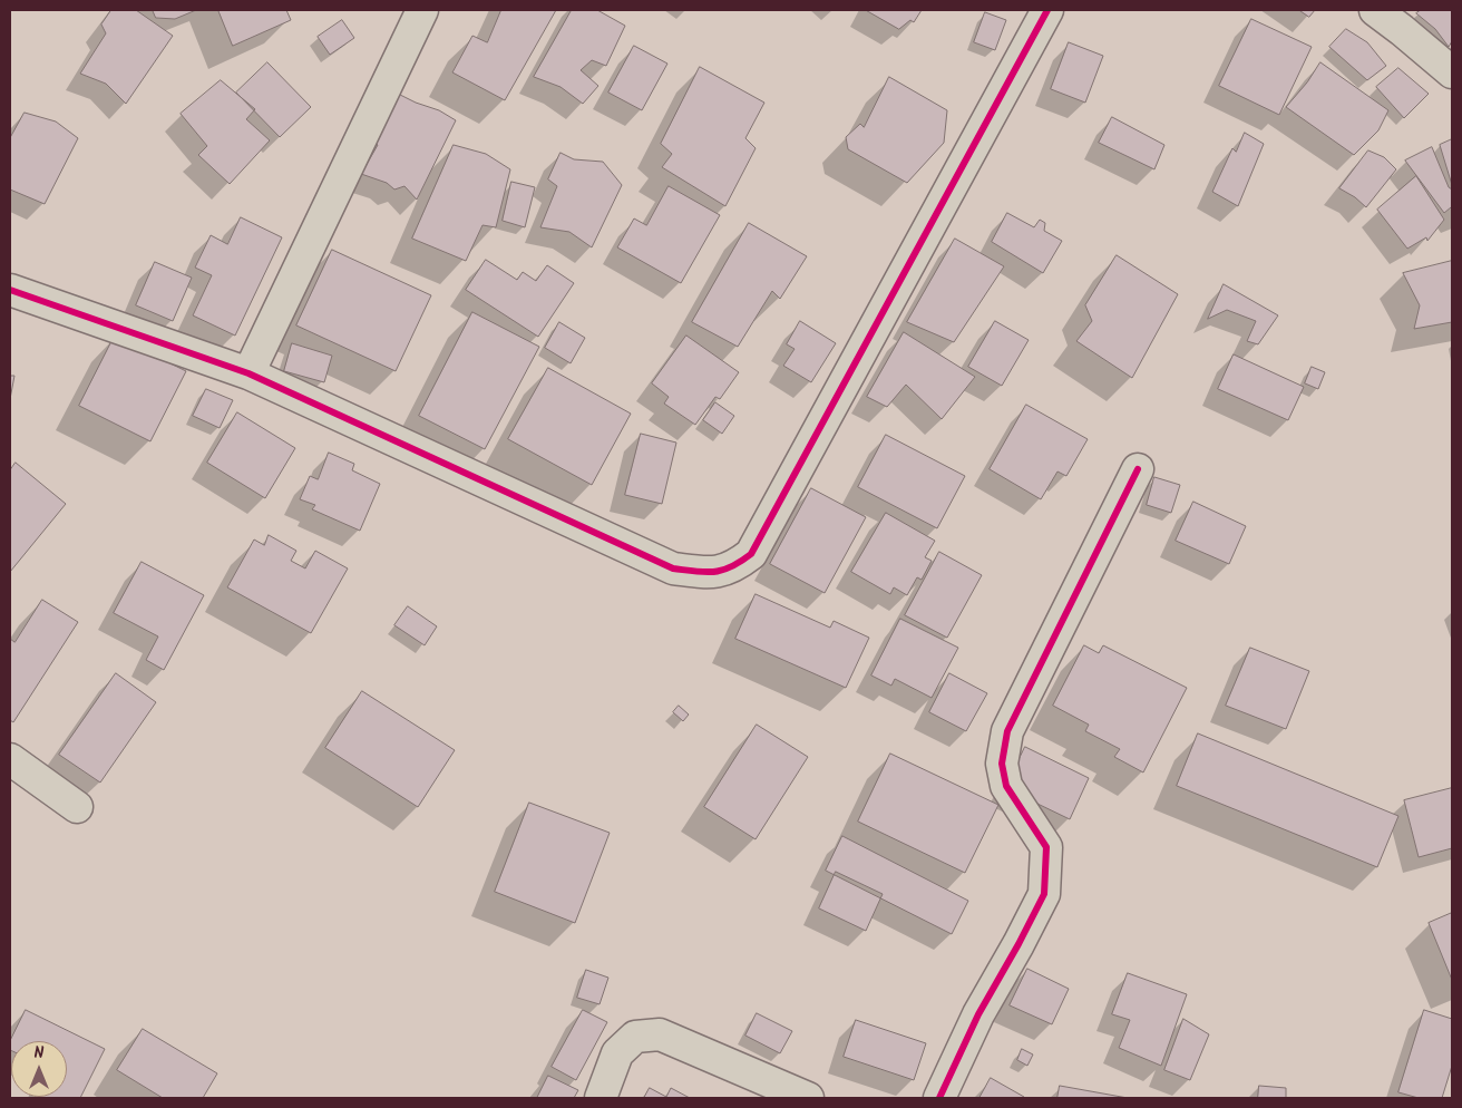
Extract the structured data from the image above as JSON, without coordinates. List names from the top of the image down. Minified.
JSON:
{"north":"top"}
